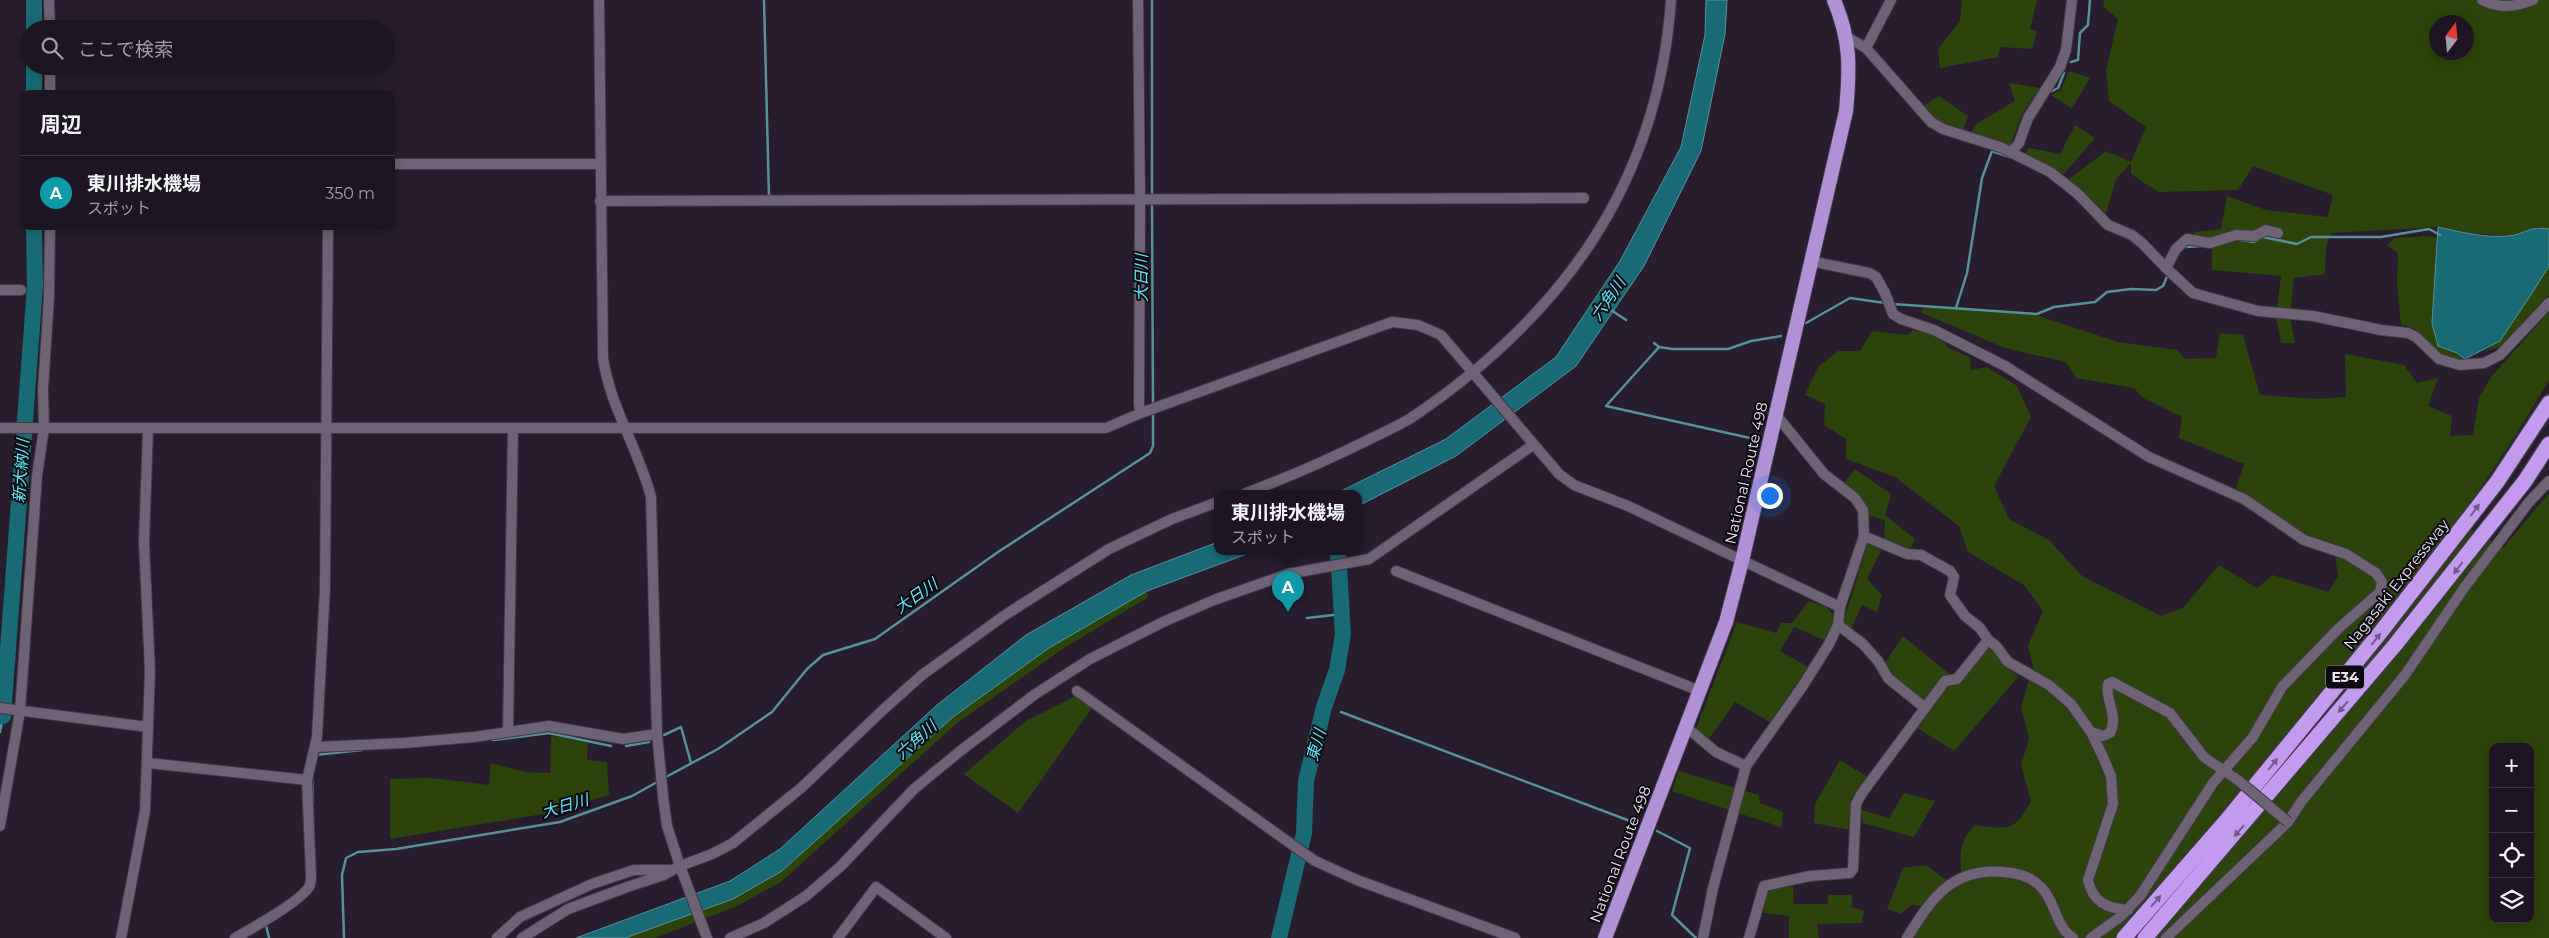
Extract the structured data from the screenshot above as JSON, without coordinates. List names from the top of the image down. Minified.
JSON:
{"streets":{"highway":["National Route 498","Nagasaki Expressway","E34"]},"water":["大日川","六角川","新大納川","東川"],"north":"top","page":{"search":"ここで検索","heading":"周辺","list":[{"mark":"A","name":"東川排水機場","note":"スポット","value":"350 m"}],"popup":["東川排水機場","スポット"],"pins":"A","map_buttons":["+","−"]}}
